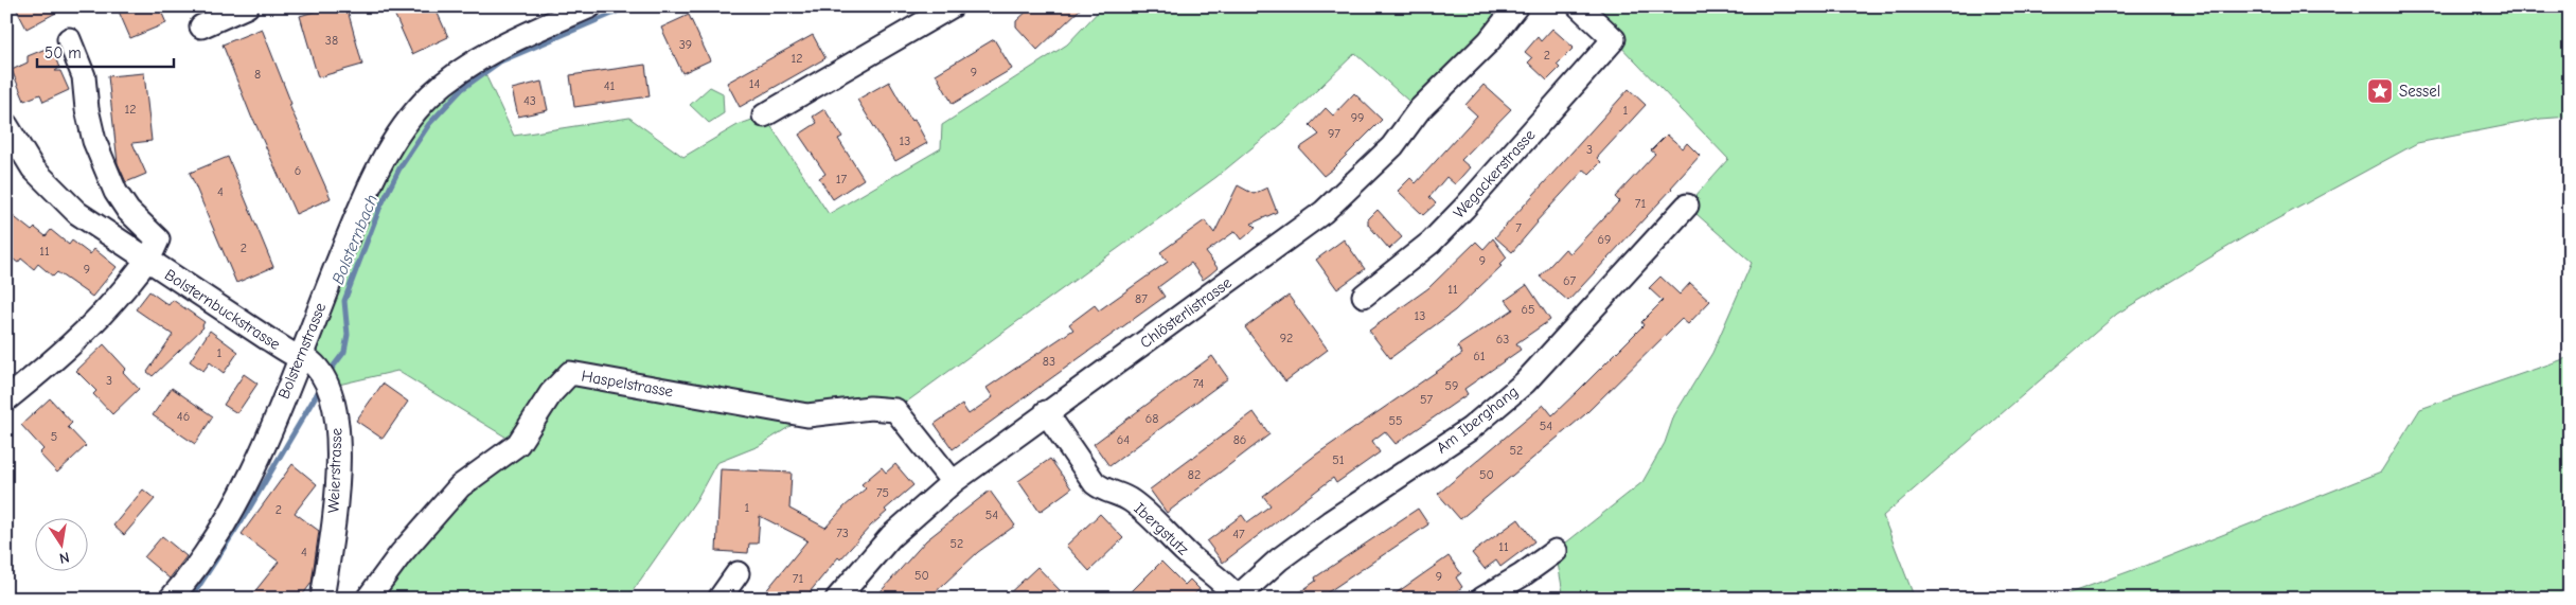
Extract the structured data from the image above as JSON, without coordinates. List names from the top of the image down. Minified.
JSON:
{"streets":{"street":["Wegackerstrasse","Bolsternbuckstrasse","Chlösterlistrasse","Bolsternstrasse","Haspelstrasse","Am Iberghang","Weierstrasse","Ibergstutz"]},"crossings":[["Bolsternbuckstrasse","Bolsternstrasse"],["Bolsternbuckstrasse","Weierstrasse"],["Chlösterlistrasse","Haspelstrasse"],["Chlösterlistrasse","Ibergstutz"],["Bolsternstrasse","Weierstrasse"],["Am Iberghang","Ibergstutz"]],"water":["Bolsternbach"],"places":{"place":["Sessel"]},"house_numbers":["38","39","2","12","9","8","14","41","43","12","1","99","97","13","3","6","17","4","71","7","69","2","11","9","9","67","11","87","65","13","92","63","1","61","83","3","74","59","57","46","68","55","54","5","64","86","52","51","82","50","75","1","2","54","73","47","52","11","4","50","9","71"],"scale_bar":"50 m","north":"bottom"}
